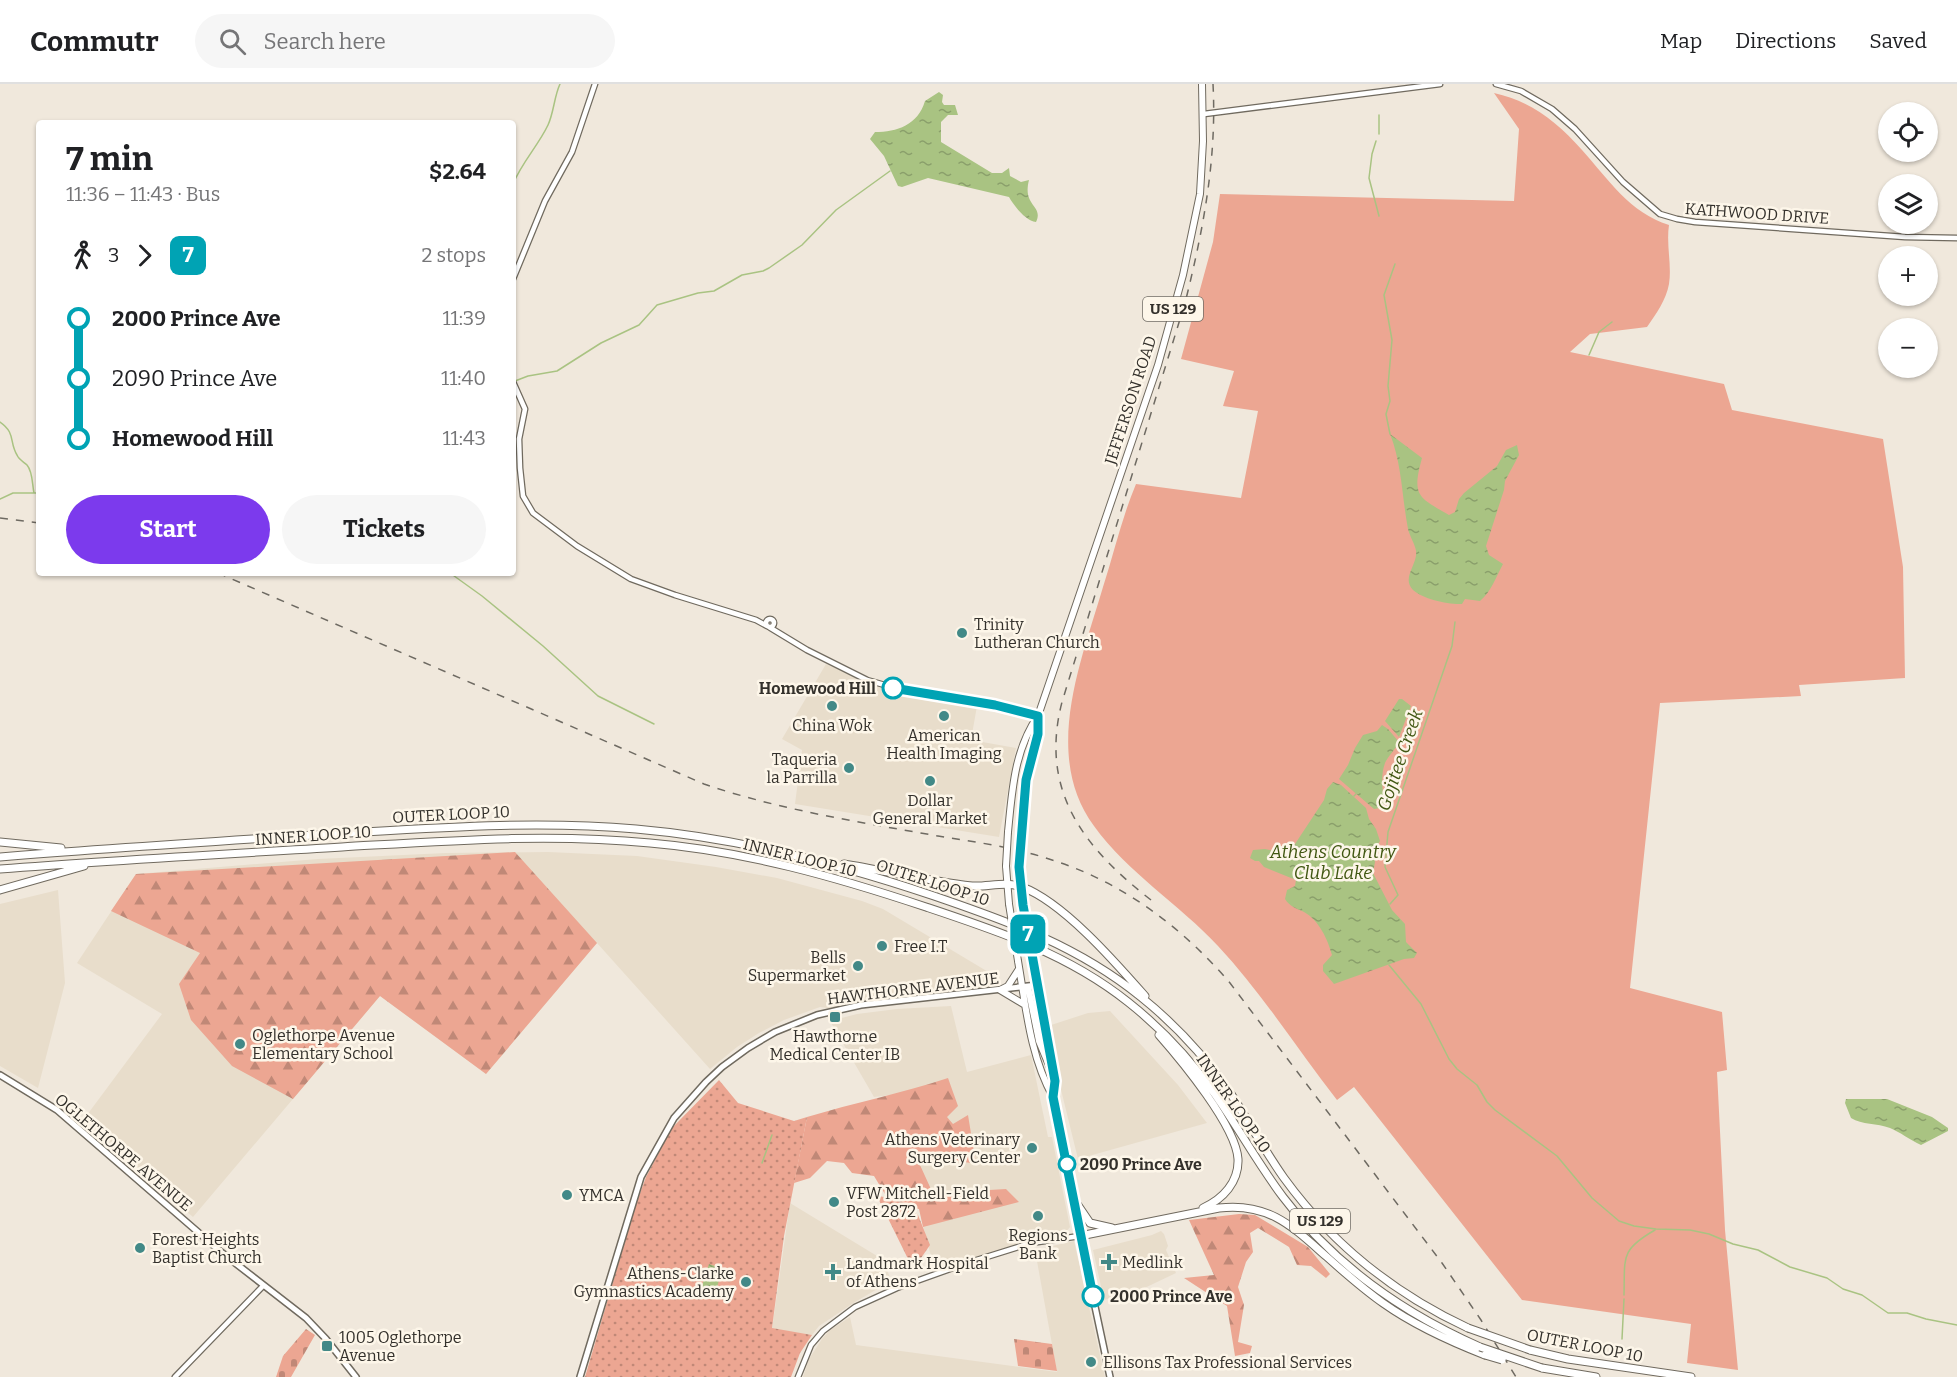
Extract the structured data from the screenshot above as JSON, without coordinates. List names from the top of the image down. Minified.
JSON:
{"streets":{"highway":["US 129","JEFFERSON ROAD","OUTER LOOP 10","INNER LOOP 10"],"main road":["HAWTHORNE AVENUE","OGLETHORPE AVENUE"],"street":["KATHWOOD DRIVE"]},"crossings":[["US 129","JEFFERSON ROAD"],["US 129","OUTER LOOP 10"],["US 129","INNER LOOP 10"],["US 129","HAWTHORNE AVENUE"],["JEFFERSON ROAD","HAWTHORNE AVENUE"]],"water":["Gojitee Creek","Athens Country Club Lake"],"places":{"other":["Trinity Lutheran Church","Homewood Hill","China Wok","American Health Imaging","Taqueria la Parrilla","Dollar General Market","Free I.T","Bells Supermarket","Oglethorpe Avenue Elementary School","Athens Veterinary Surgery Center","2090 Prince Ave","YMCA","VFW Mitchell-Field Post 2872","Regions Bank","Forest Heights Baptist Church","Athens-Clarke Gymnastics Academy","2000 Prince Ave","Ellisons Tax Professional Services"],"transit":["Hawthorne Medical Center IB","1005 Oglethorpe Avenue"],"health":["Medlink","Landmark Hospital of Athens"]},"lines":["bus line 7"],"page":{"header":"Commutr","search":"Search here","nav":["Map","Directions","Saved"],"on_map":"7","map_buttons":["+","−"],"heading":["7 min","11:36 – 11:43 · Bus","$2.64"],"legs":["3","7","2 stops"],"list":[{"name":"2000 Prince Ave","value":"11:39"},{"name":"2090 Prince Ave","value":"11:40"},{"name":"Homewood Hill","value":"11:43"}],"buttons":["Start","Tickets"]}}
